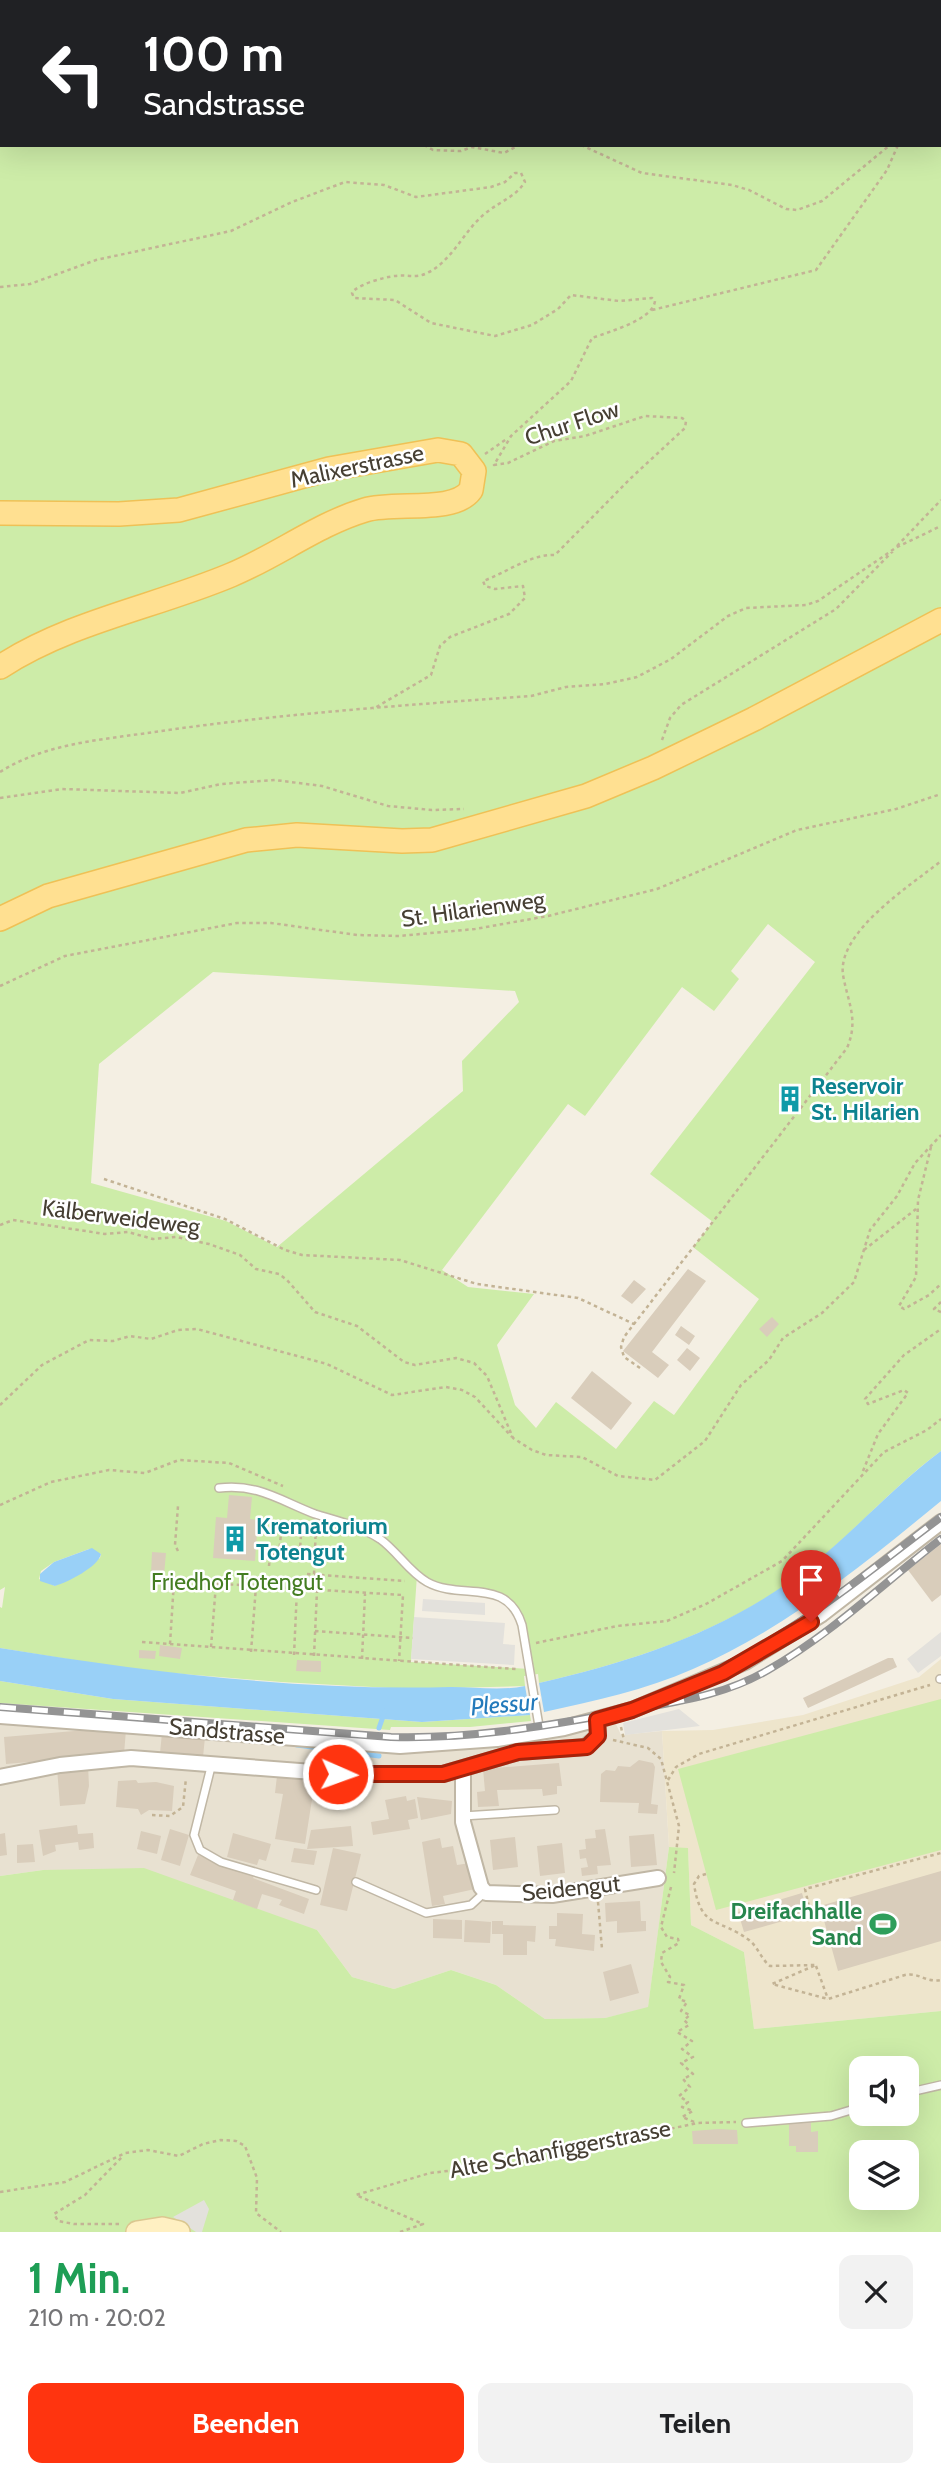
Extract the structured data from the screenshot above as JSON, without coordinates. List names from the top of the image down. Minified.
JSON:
{"streets":{"main road":["Malixerstrasse"],"street":["Sandstrasse","Seidengut"],"path":["Chur Flow","St. Hilarienweg","Kälberweideweg","Alte Schanfiggerstrasse"]},"water":["Plessur"],"parks":["Friedhof Totengut"],"places":{"building":["Reservoir St. Hilarien","Krematorium Totengut"],"sports":["Dreifachhalle Sand"]},"page":{"turn":["100 m","Sandstrasse"],"heading":["1 Min.","210 m · 20:02"],"buttons":["Beenden","Teilen"]}}
